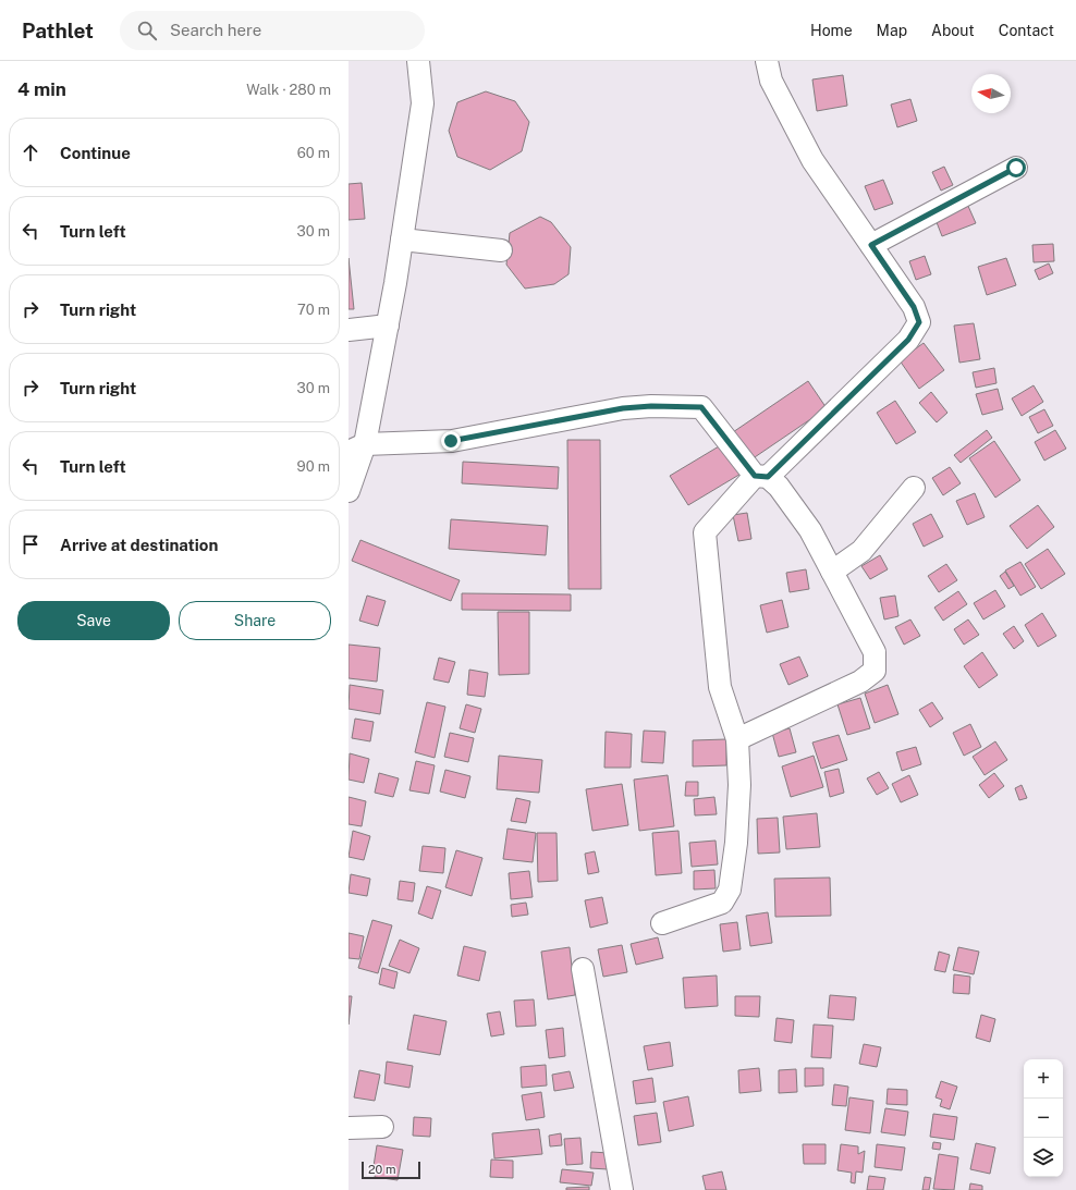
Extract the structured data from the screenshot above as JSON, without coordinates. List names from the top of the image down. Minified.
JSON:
{"scale_bar":"20 m","north":"left","page":{"header":"Pathlet","search":"Search here","nav":["Home","Map","About","Contact"],"heading":["4 min","Walk · 280 m"],"list":[["Continue","60 m"],["Turn left","30 m"],["Turn right","70 m"],["Turn right","30 m"],["Turn left","90 m"],"Arrive at destination"],"buttons":["Save","Share"],"map_buttons":["+","−"],"scale":"20 m"}}
